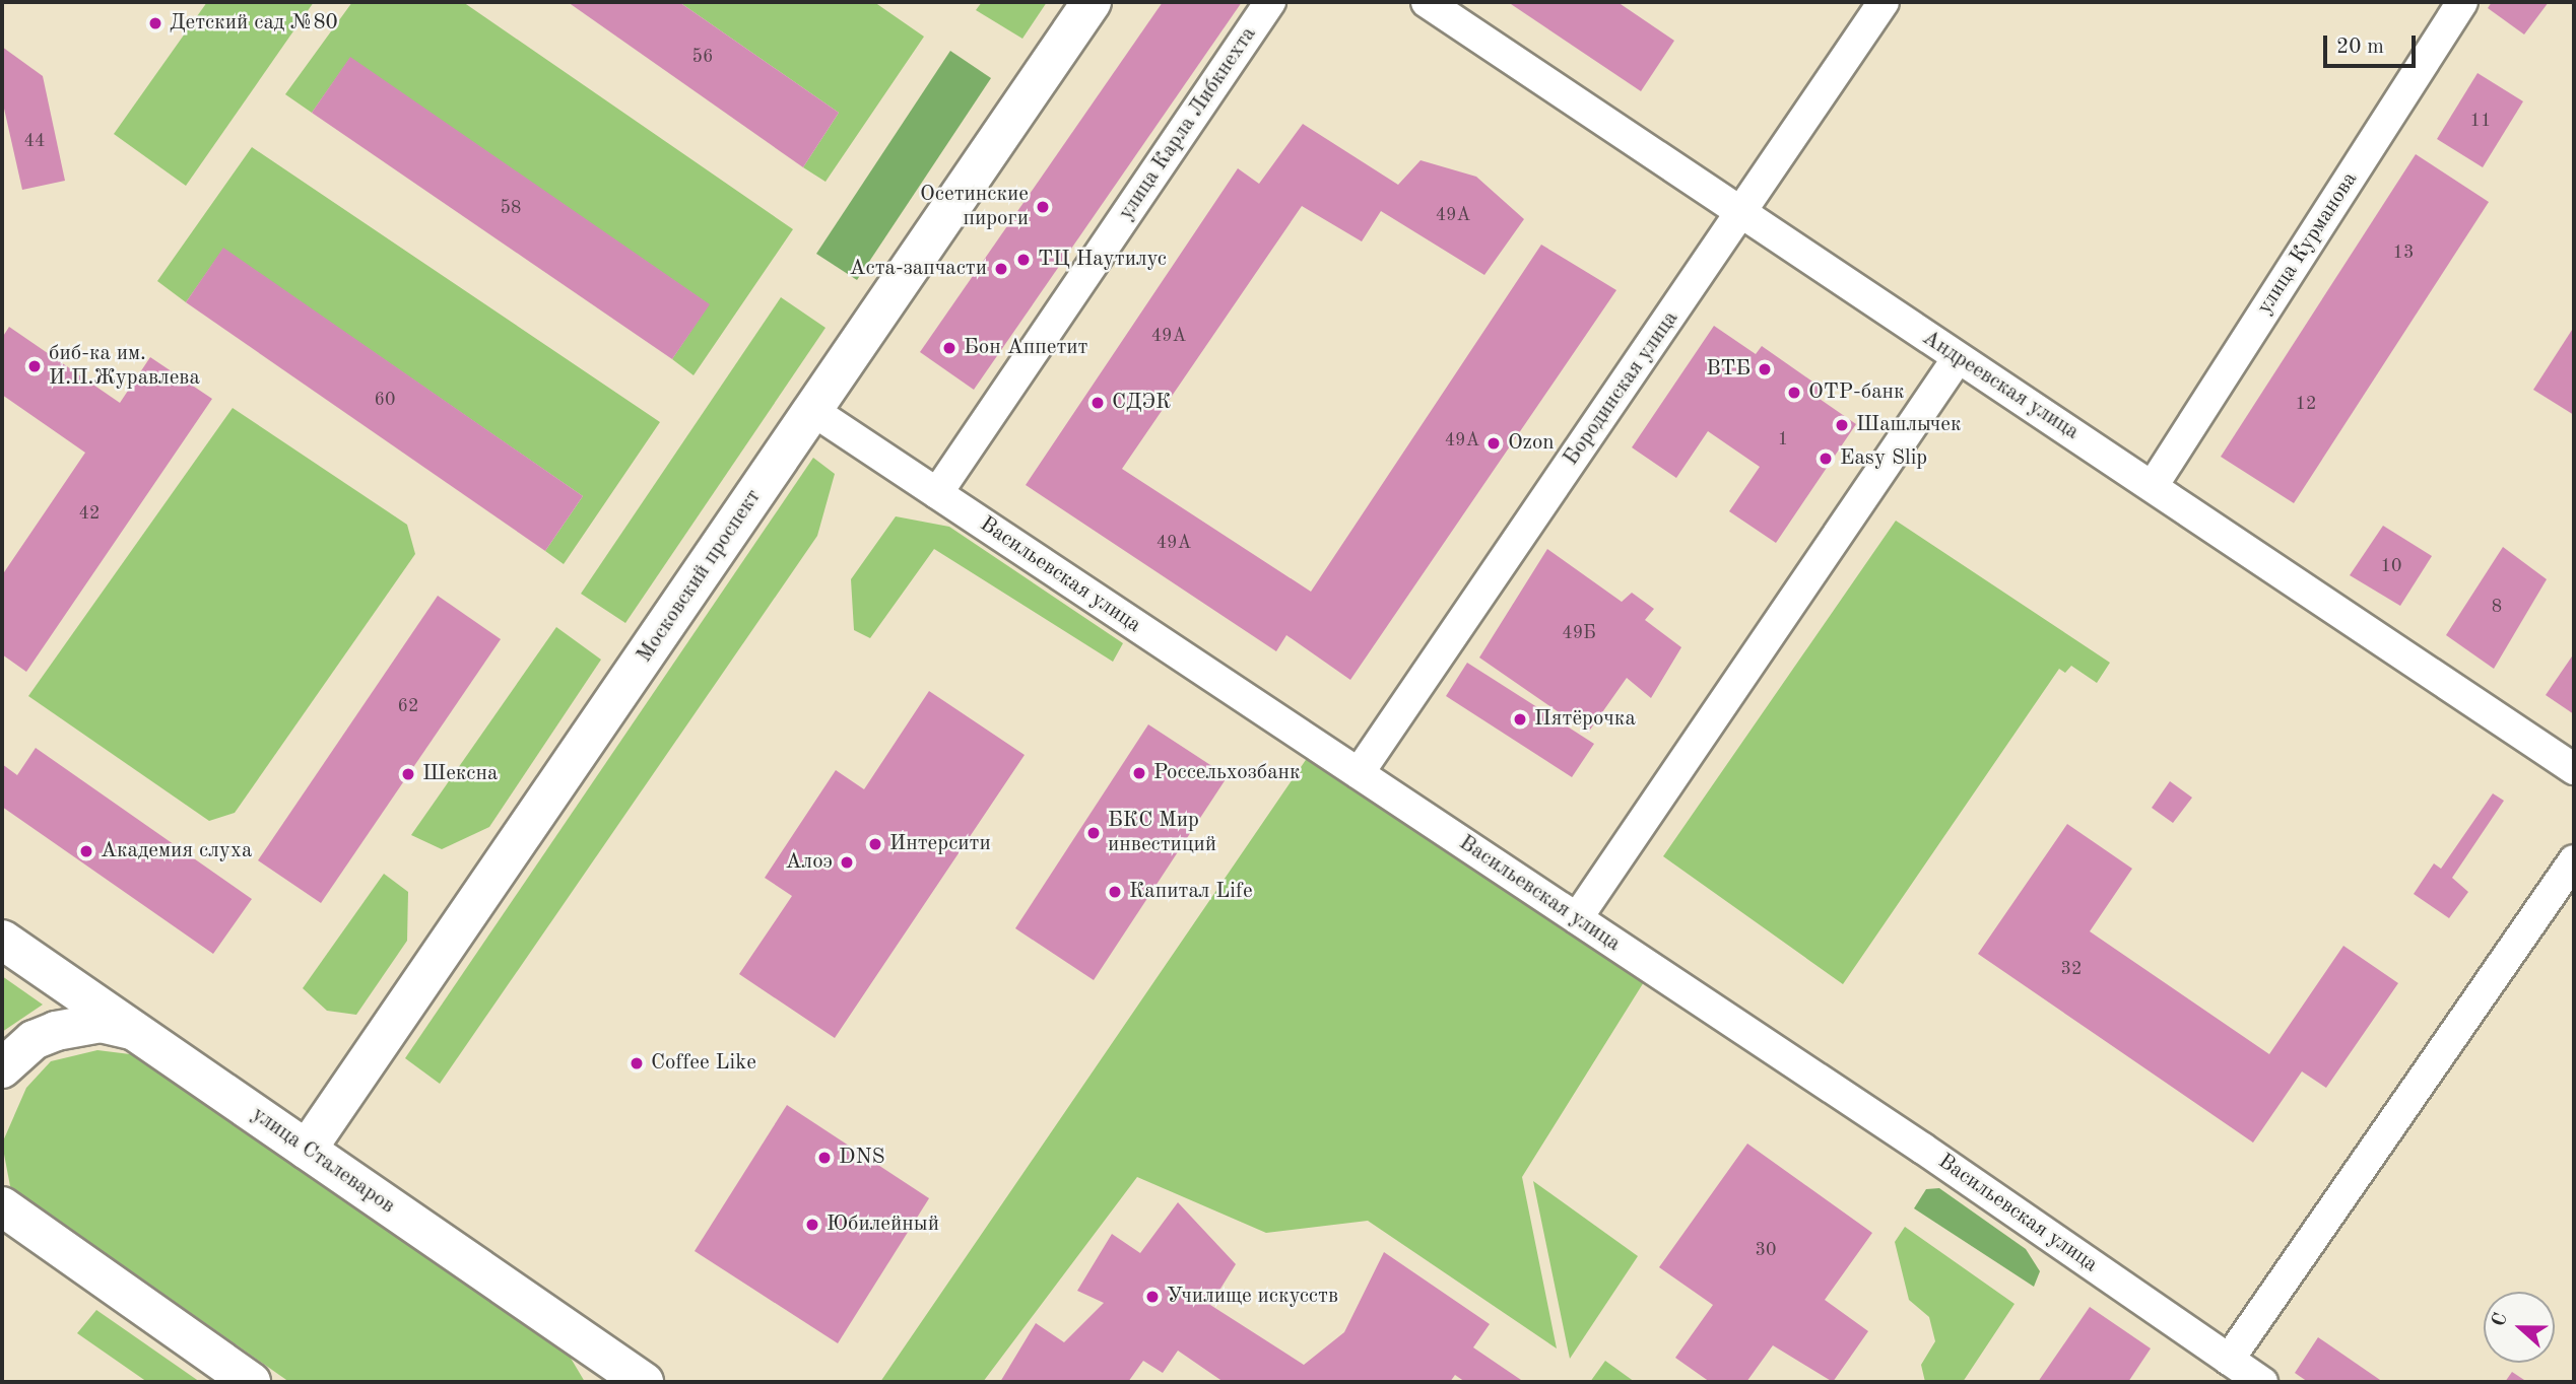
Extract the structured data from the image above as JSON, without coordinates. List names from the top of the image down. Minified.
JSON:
{"streets":{"street":["улица Карла Либкнехта","улица Курманова","Андреевская улица","Бородинская улица","Васильевская улица","Московский проспект","улица Сталеваров"]},"crossings":[["улица Карла Либкнехта","Васильевская улица"],["улица Курманова","Андреевская улица"],["Андреевская улица","Бородинская улица"],["Бородинская улица","Васильевская улица"],["Васильевская улица","Московский проспект"],["Московский проспект","улица Сталеваров"]],"places":["Детский сад №80","Осетинские пироги","ТЦ Наутилус","Аста-запчасти","Бон Аппетит","биб-ка им. И.П.Журавлева","ВТБ","OTP-банк","СДЭК","Шашлычек","Ozon","Easy Slip","Пятёрочка","Россельхозбанк","Шексна","БКС Мир инвестиций","Интерсити","Академия слуха","Алоэ","Капитал Life","Coffee Like","DNS","Юбилейный","Училище искусств"],"house_numbers":["56","11","44","58","49А","13","49А","60","12","1","49А","42","49А","10","8","49Б","62","32","30"],"scale_bar":"20 m","north":"left"}
